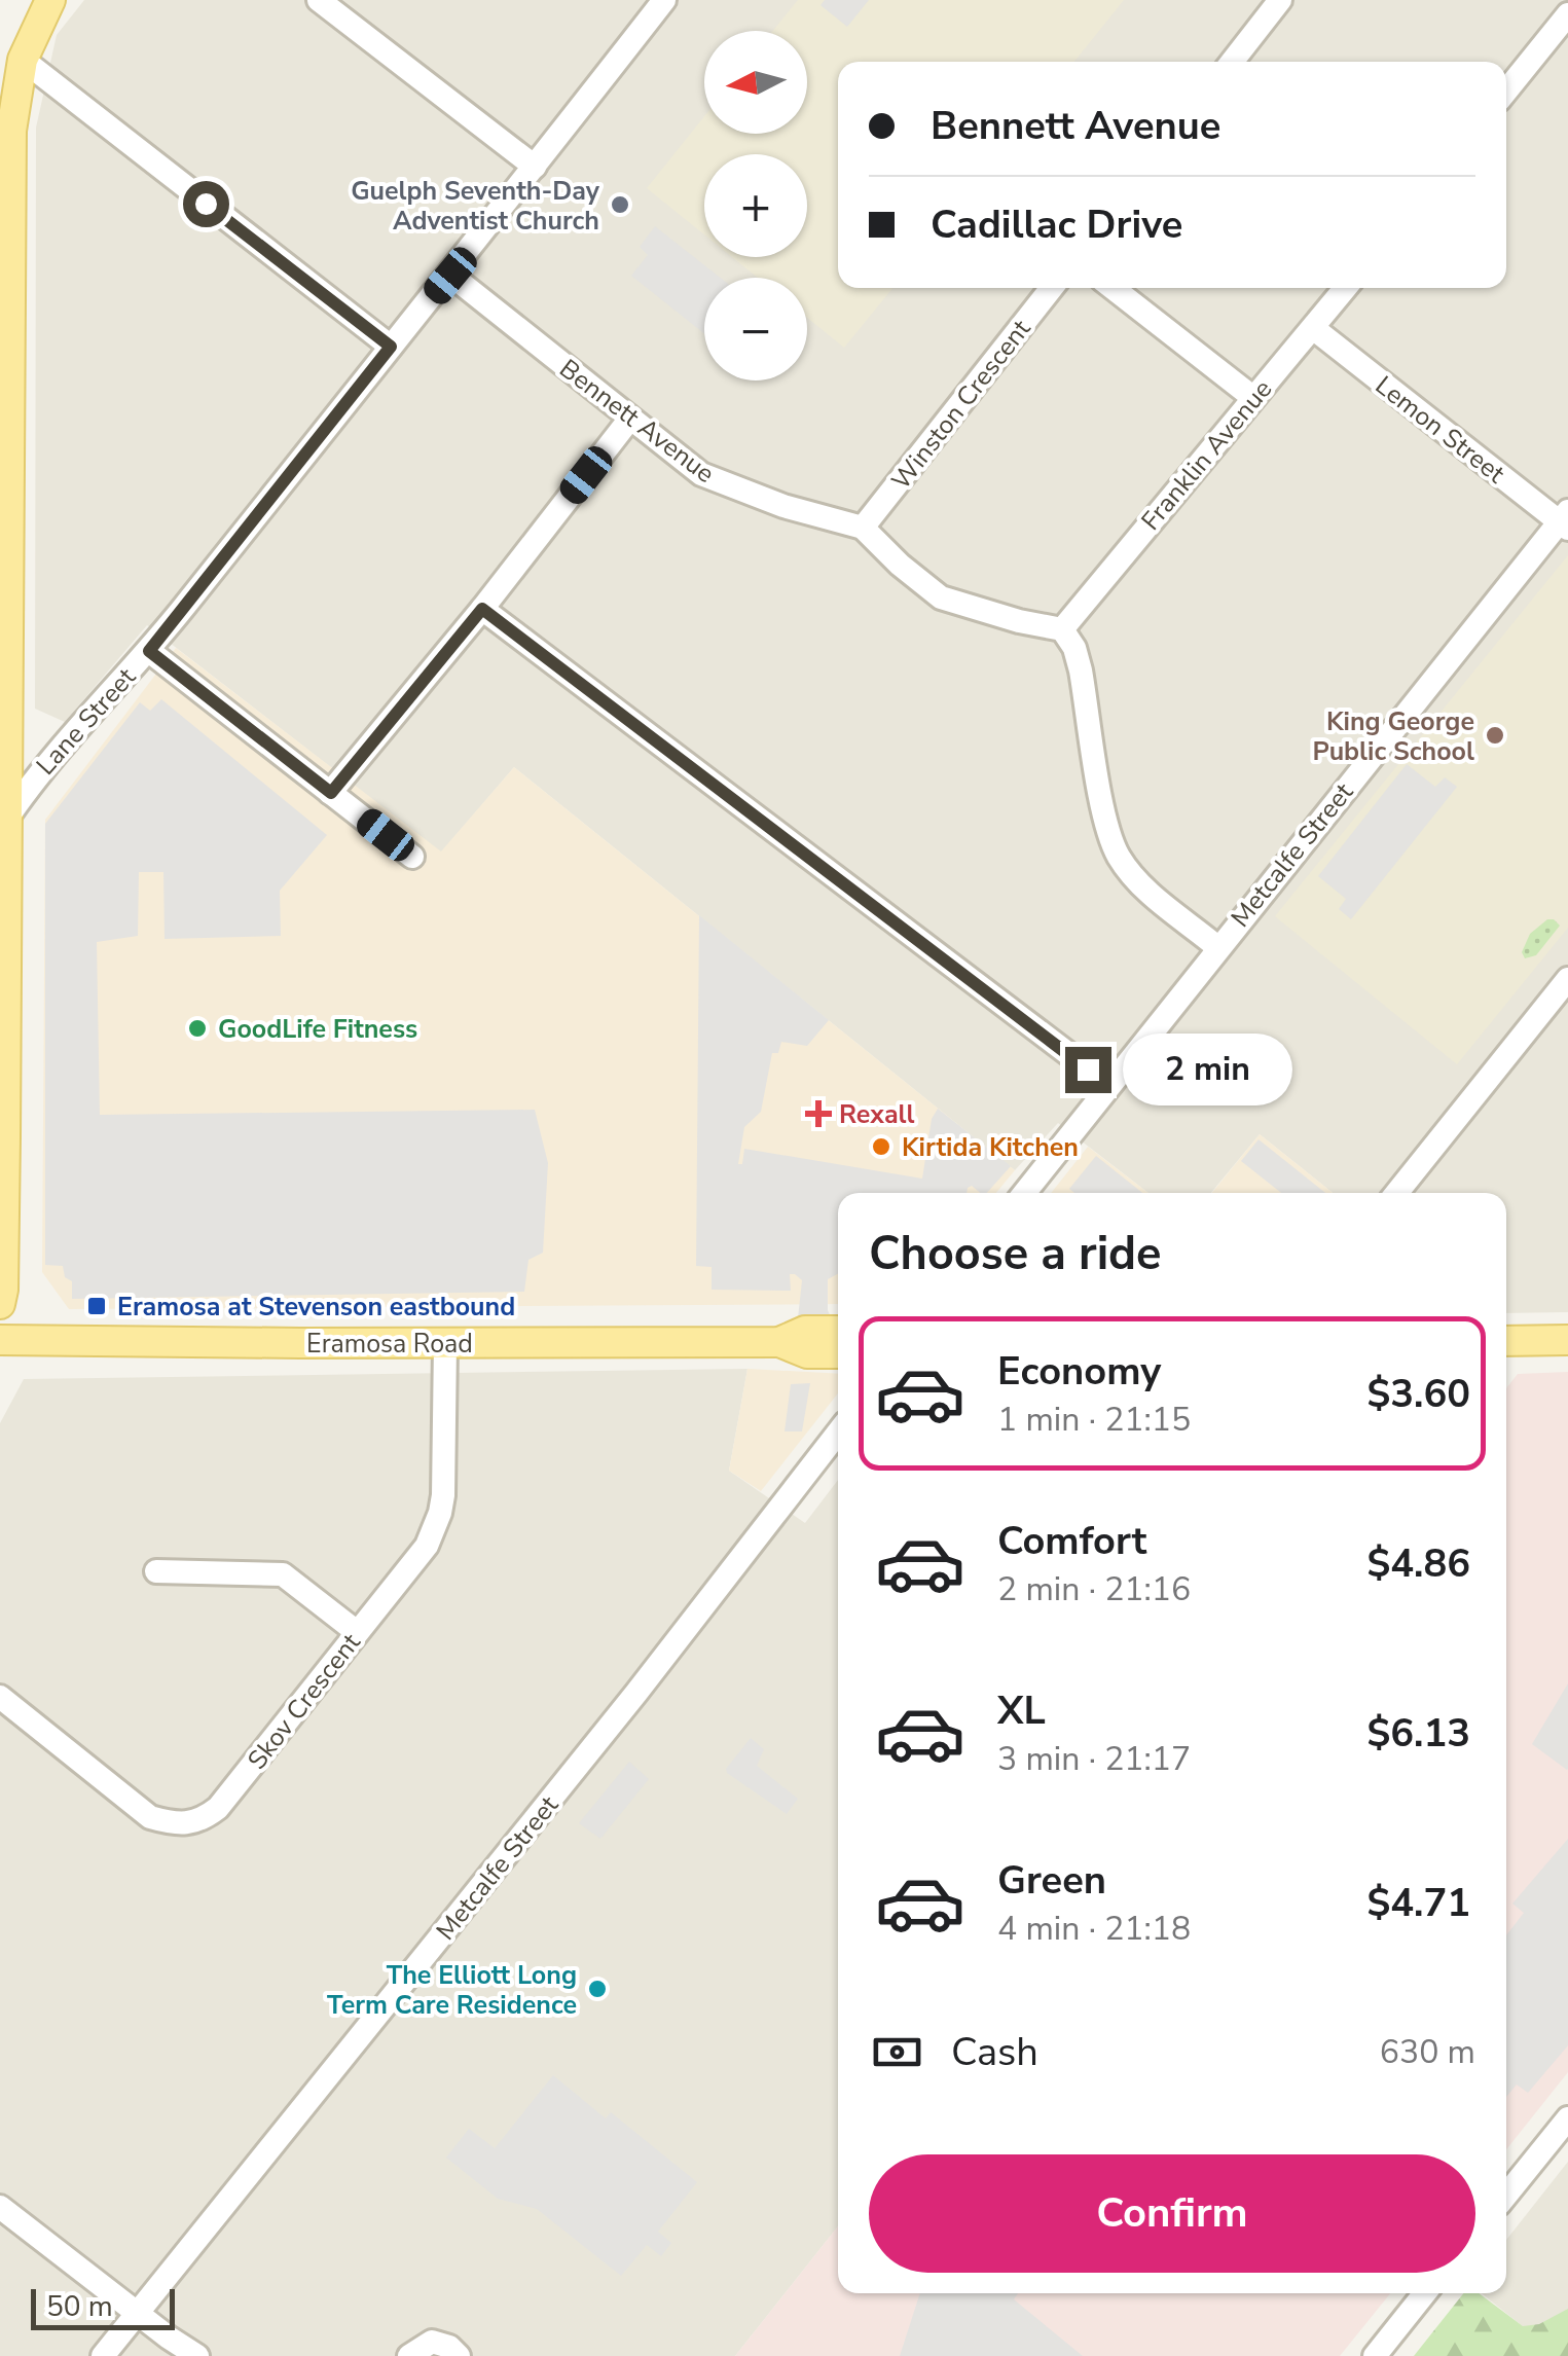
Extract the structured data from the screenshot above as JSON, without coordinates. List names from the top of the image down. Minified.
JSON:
{"streets":{"main road":["Eramosa Road"],"street":["Winston Crescent","Bennett Avenue","Lemon Street","Franklin Avenue","Lane Street","Metcalfe Street","Skov Crescent"]},"crossings":[["Winston Crescent","Bennett Avenue"],["Bennett Avenue","Franklin Avenue"],["Bennett Avenue","Lane Street"],["Lemon Street","Franklin Avenue"],["Lemon Street","Metcalfe Street"],["Eramosa Road","Skov Crescent"]],"places":{"other":["Guelph Seventh-Day Adventist Church","King George Public School","GoodLife Fitness","Kirtida Kitchen","The Elliott Long Term Care Residence"],"health":["Rexall"],"transit":["Eramosa at Stevenson eastbound"]},"scale_bar":"50 m","north":"left","page":{"map_buttons":["+","−"],"banner":["Bennett Avenue","Cadillac Drive"],"bubble":"2 min","heading":"Choose a ride","list":[{"name":"Economy","note":"1 min · 21:15","value":"$3.60"},{"name":"Comfort","note":"2 min · 21:16","value":"$4.86"},{"name":"XL","note":"3 min · 21:17","value":"$6.13"},{"name":"Green","note":"4 min · 21:18","value":"$4.71"}],"pay":["Cash","630 m"],"buttons":"Confirm","scale":"50 m"}}
